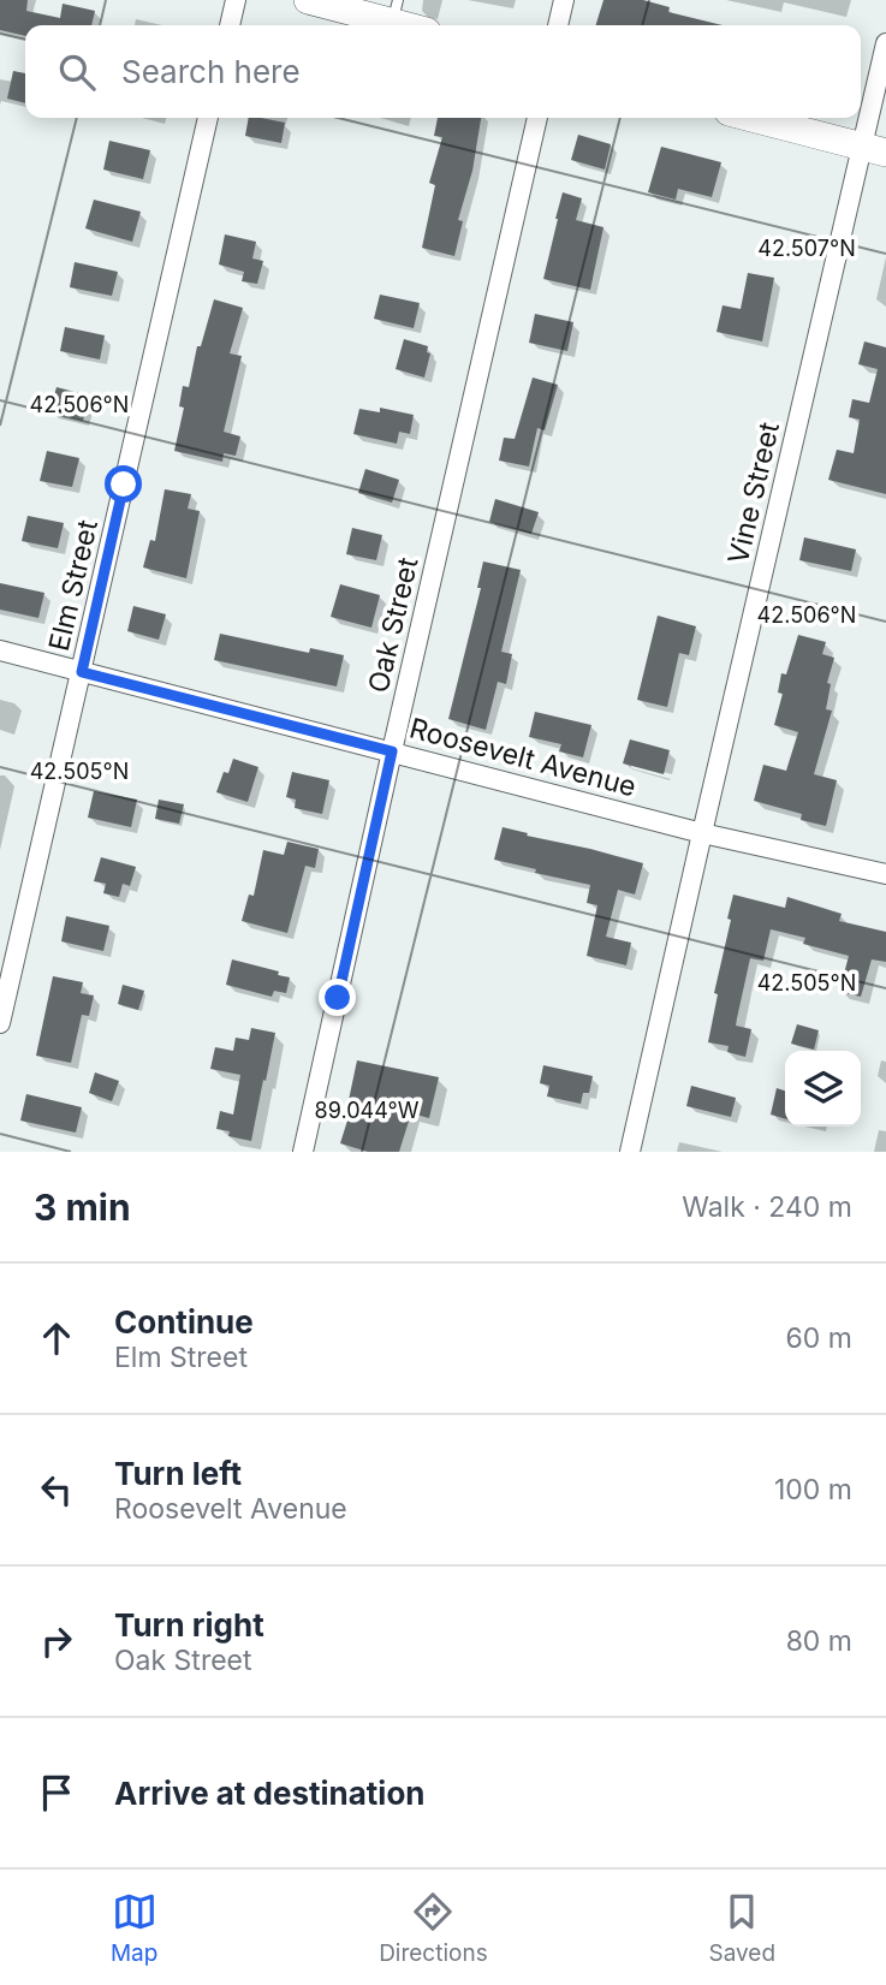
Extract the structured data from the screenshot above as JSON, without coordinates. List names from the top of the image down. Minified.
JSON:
{"streets":{"street":["Vine Street","Elm Street","Oak Street","Roosevelt Avenue"]},"crossings":[["Vine Street","Roosevelt Avenue"],["Elm Street","Roosevelt Avenue"],["Oak Street","Roosevelt Avenue"]],"page":{"search":"Search here","heading":["3 min","Walk · 240 m"],"list":[["Continue","Elm Street","60 m"],["Turn left","Roosevelt Avenue","100 m"],["Turn right","Oak Street","80 m"],"Arrive at destination"],"nav":["Map","Directions","Saved"]},"coordinates":["42.507°N","42.506°N","42.505°N","89.044°W"]}
